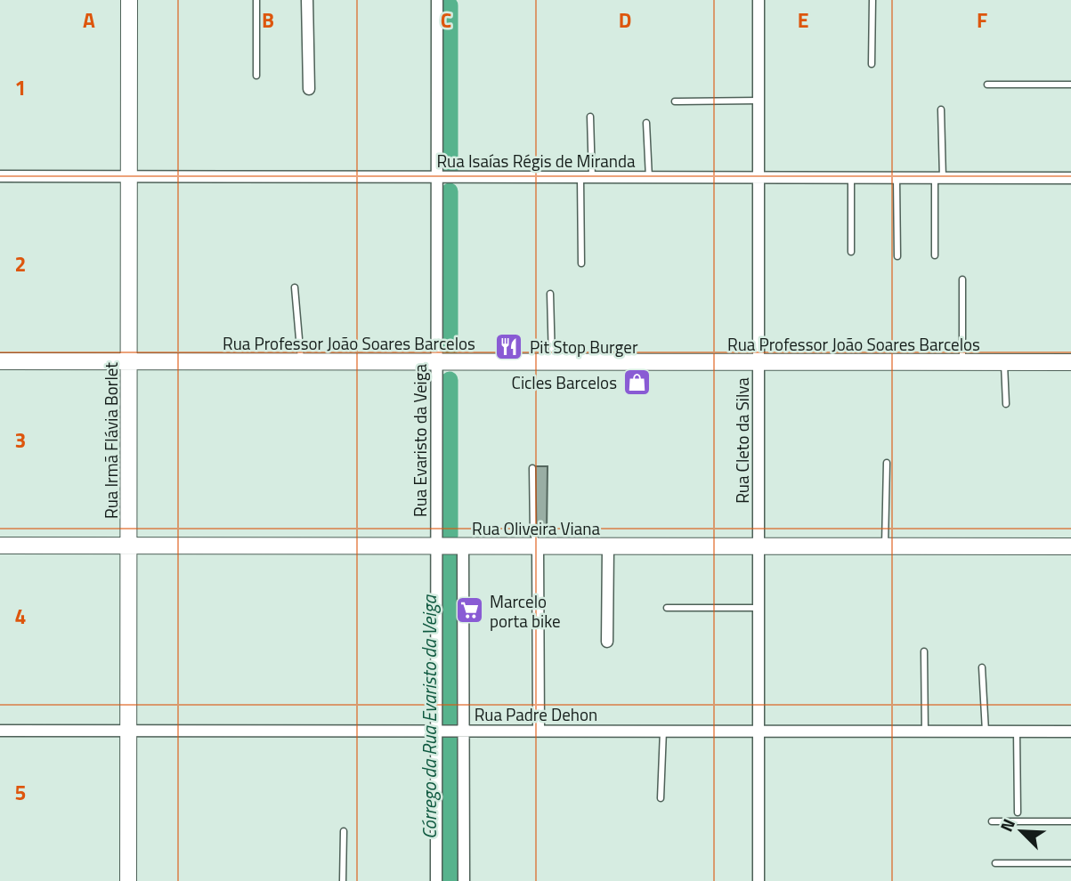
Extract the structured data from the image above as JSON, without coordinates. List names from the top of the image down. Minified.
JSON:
{"streets":{"main road":["Rua Professor João Soares Barcelos","Rua Irmã Flávia Borlet","Rua Oliveira Viana"],"street":["Rua Isaías Régis de Miranda","Rua Evaristo da Veiga","Rua Cleto da Silva","Rua Padre Dehon"]},"crossings":[["Rua Isaías Régis de Miranda","Rua Irmã Flávia Borlet"],["Rua Isaías Régis de Miranda","Rua Evaristo da Veiga"],["Rua Isaías Régis de Miranda","Rua Cleto da Silva"],["Rua Professor João Soares Barcelos","Rua Irmã Flávia Borlet"],["Rua Professor João Soares Barcelos","Rua Evaristo da Veiga"],["Rua Professor João Soares Barcelos","Rua Cleto da Silva"],["Rua Irmã Flávia Borlet","Rua Oliveira Viana"],["Rua Irmã Flávia Borlet","Rua Padre Dehon"],["Rua Evaristo da Veiga","Rua Oliveira Viana"],["Rua Evaristo da Veiga","Rua Padre Dehon"],["Rua Cleto da Silva","Rua Oliveira Viana"],["Rua Cleto da Silva","Rua Padre Dehon"]],"water":["Córrego da Rua Evaristo da Veiga"],"places":{"restaurant":["Pit Stop Burger"],"shop":["Cicles Barcelos"],"supermarket":["Marcelo porta bike"]},"north":"top left","grid":{"columns":["A","B","C","D","E","F"],"rows":["1","2","3","4","5"]}}
